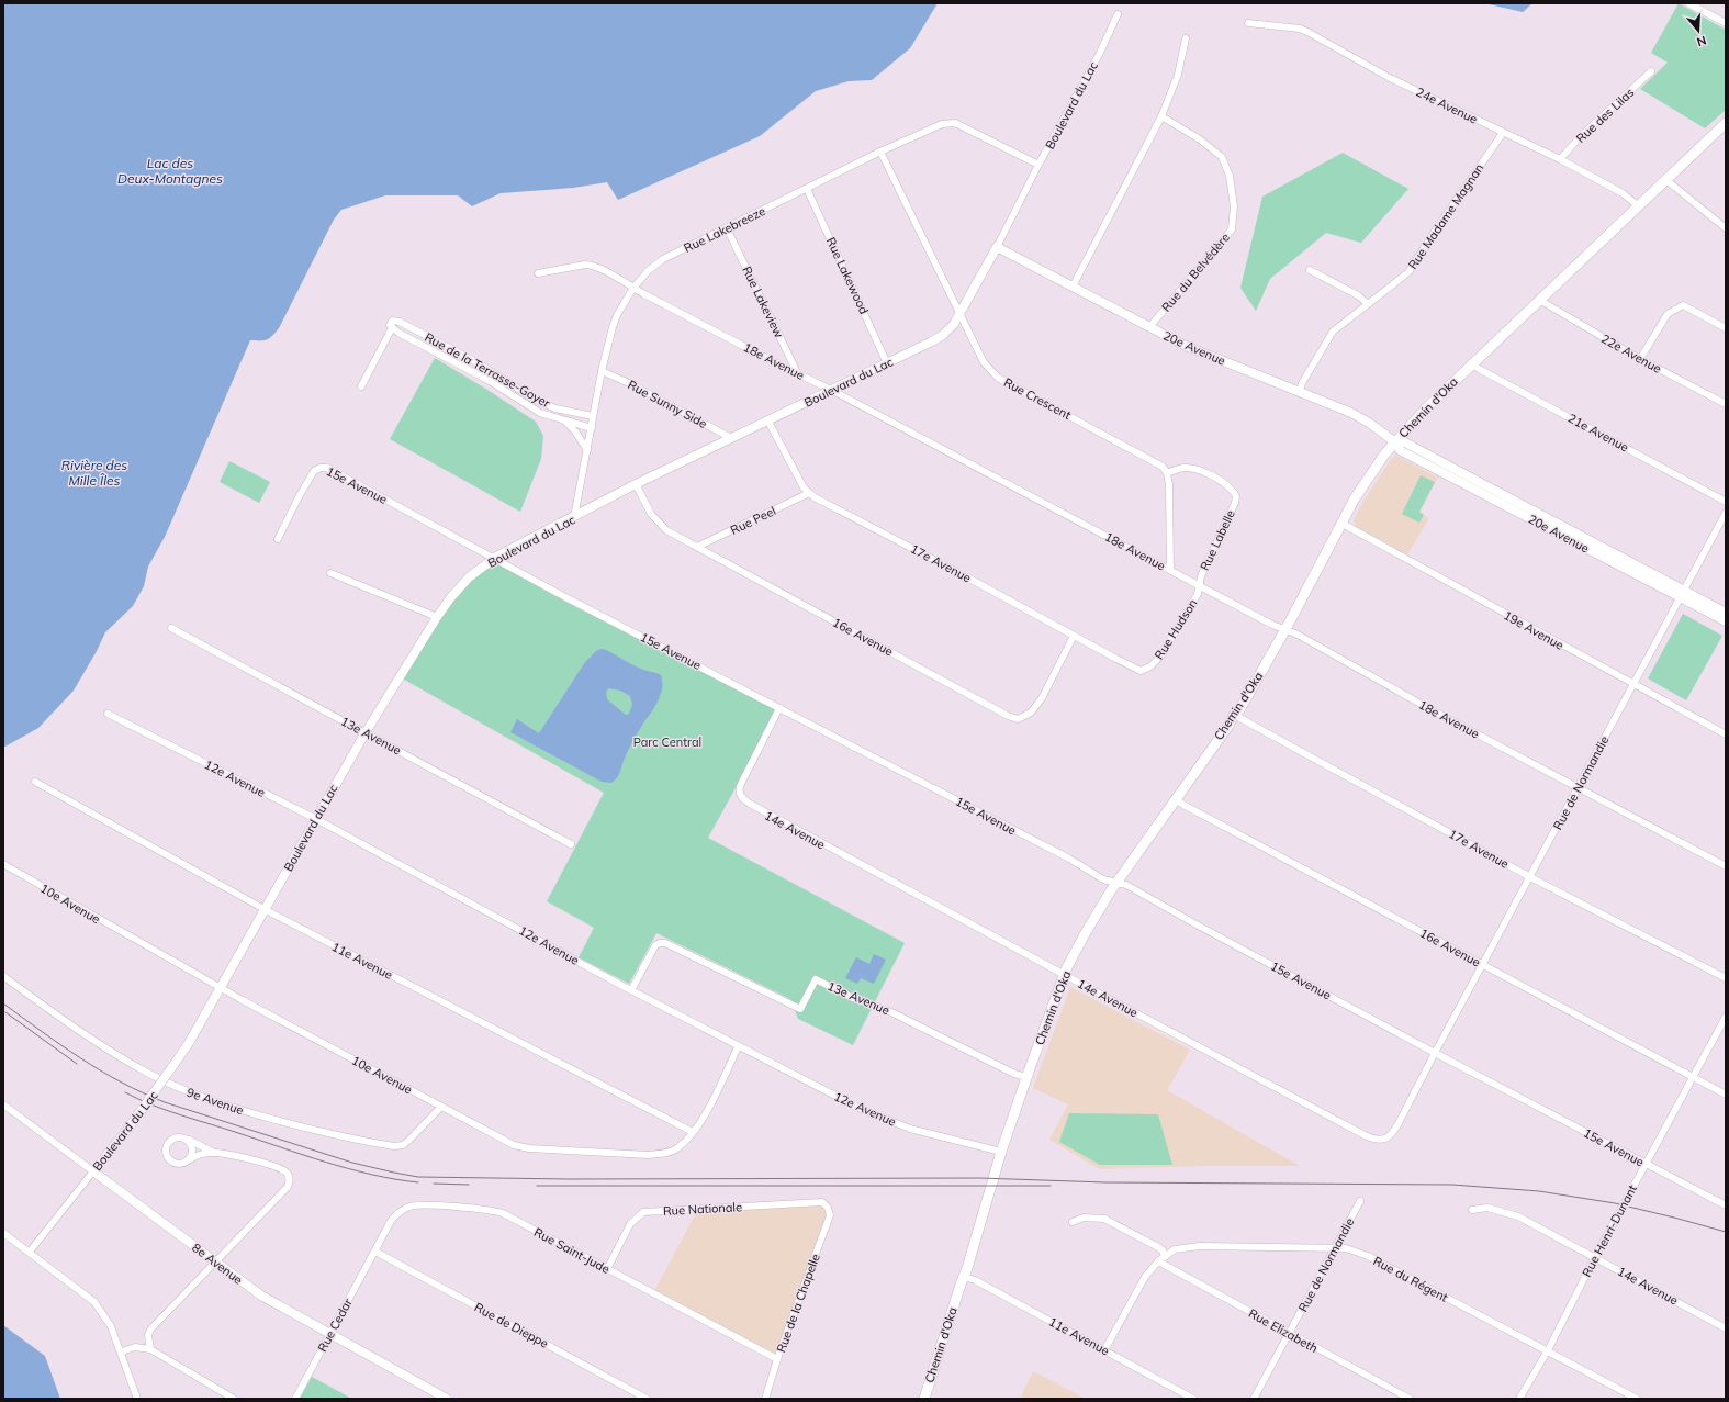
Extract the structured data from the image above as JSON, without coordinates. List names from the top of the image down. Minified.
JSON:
{"streets":{"main road":["Chemin d'Oka"],"street":["Boulevard du Lac","24e Avenue","Rue des Lilas","Rue Madame Magnan","Rue Lakebreeze","Rue du Belvédère","Rue Lakewood","Rue Lakeview","20e Avenue","22e Avenue","18e Avenue","Rue de la Terrasse-Goyer","Rue Crescent","Rue Sunny Side","21e Avenue","15e Avenue","Rue Peel","Rue Labelle","17e Avenue","Rue Hudson","19e Avenue","16e Avenue","13e Avenue","12e Avenue","Rue de Normandie","14e Avenue","10e Avenue","11e Avenue","9e Avenue","Rue Nationale","Rue Henri-Dunant","Rue Saint-Jude","8e Avenue","Rue du Régent","Rue de la Chapelle","Rue Cedar","Rue de Dieppe","Rue Elizabeth"]},"crossings":[["Boulevard du Lac","Rue Lakebreeze"],["Boulevard du Lac","Rue Lakewood"],["Boulevard du Lac","20e Avenue"],["Boulevard du Lac","18e Avenue"],["Boulevard du Lac","Rue Crescent"],["Boulevard du Lac","Rue Sunny Side"],["Boulevard du Lac","15e Avenue"],["Boulevard du Lac","17e Avenue"],["Boulevard du Lac","16e Avenue"],["Boulevard du Lac","13e Avenue"],["Boulevard du Lac","12e Avenue"],["Boulevard du Lac","10e Avenue"],["Boulevard du Lac","11e Avenue"],["Boulevard du Lac","8e Avenue"],["24e Avenue","Rue des Lilas"],["24e Avenue","Rue Madame Magnan"],["24e Avenue","Chemin d'Oka"],["Rue Madame Magnan","20e Avenue"],["Rue Lakebreeze","Rue Lakewood"],["Rue Lakebreeze","Rue Lakeview"],["Rue Lakebreeze","18e Avenue"],["Rue Lakebreeze","Rue de la Terrasse-Goyer"],["Rue Lakebreeze","Rue Crescent"],["Rue Lakebreeze","Rue Sunny Side"],["Rue du Belvédère","20e Avenue"],["Rue Lakeview","18e Avenue"],["20e Avenue","Chemin d'Oka"],["20e Avenue","Rue de Normandie"],["22e Avenue","Chemin d'Oka"],["18e Avenue","Chemin d'Oka"],["18e Avenue","Rue Labelle"],["18e Avenue","Rue Hudson"],["18e Avenue","Rue de Normandie"],["Rue Crescent","Rue Labelle"],["Chemin d'Oka","21e Avenue"],["Chemin d'Oka","15e Avenue"],["Chemin d'Oka","17e Avenue"],["Chemin d'Oka","19e Avenue"],["Chemin d'Oka","16e Avenue"],["Chemin d'Oka","13e Avenue"],["Chemin d'Oka","12e Avenue"],["Chemin d'Oka","14e Avenue"],["Chemin d'Oka","11e Avenue"],["15e Avenue","Rue de Normandie"],["15e Avenue","14e Avenue"],["15e Avenue","Rue Henri-Dunant"],["Rue Peel","17e Avenue"],["Rue Peel","16e Avenue"],["Rue Labelle","Rue Hudson"],["17e Avenue","Rue Hudson"],["17e Avenue","16e Avenue"],["17e Avenue","Rue de Normandie"],["19e Avenue","Rue de Normandie"],["16e Avenue","Rue de Normandie"],["16e Avenue","Rue Henri-Dunant"],["13e Avenue","12e Avenue"],["12e Avenue","10e Avenue"],["Rue de Normandie","14e Avenue"],["Rue de Normandie","Rue du Régent"],["Rue de Normandie","Rue Elizabeth"],["14e Avenue","Rue Henri-Dunant"],["10e Avenue","11e Avenue"],["10e Avenue","9e Avenue"],["11e Avenue","Rue du Régent"],["Rue Nationale","Rue Saint-Jude"],["Rue Nationale","Rue de la Chapelle"],["Rue Henri-Dunant","Rue du Régent"],["Rue Saint-Jude","Rue de la Chapelle"],["Rue Saint-Jude","Rue Cedar"],["Rue Saint-Jude","Rue de Dieppe"],["8e Avenue","Rue Cedar"],["Rue du Régent","Rue Elizabeth"],["Rue Cedar","Rue de Dieppe"]],"water":["Lac des Deux-Montagnes","Rivière des Mille Îles"],"parks":["Parc Central"],"north":"bottom"}
